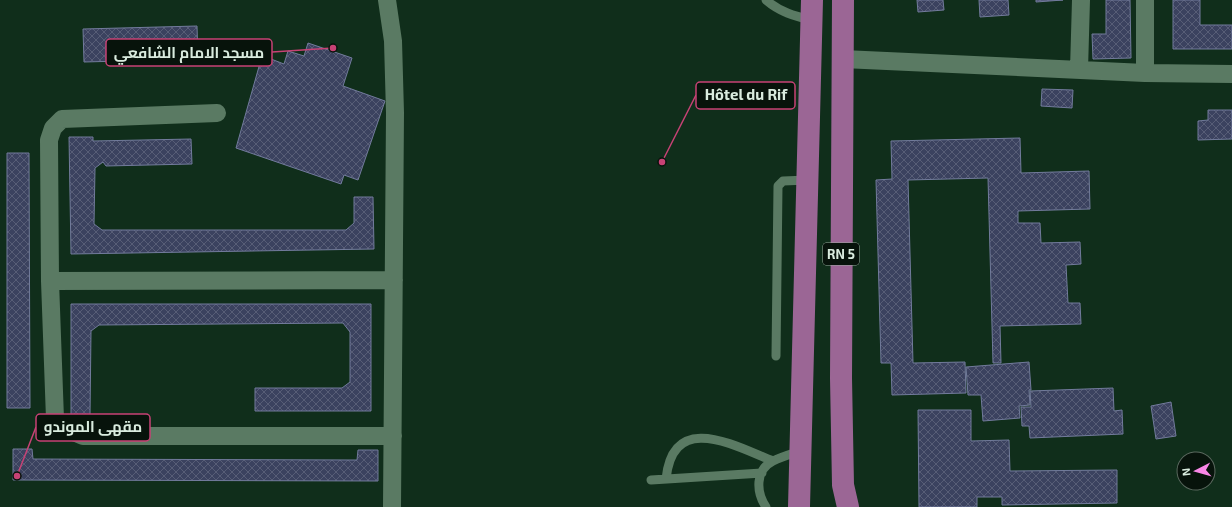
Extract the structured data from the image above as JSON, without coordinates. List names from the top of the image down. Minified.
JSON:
{"streets":{"main road":["RN 5"]},"places":["مسجد الامام الشافعي","Hôtel du Rif","مقهى الموندو"],"north":"left"}
